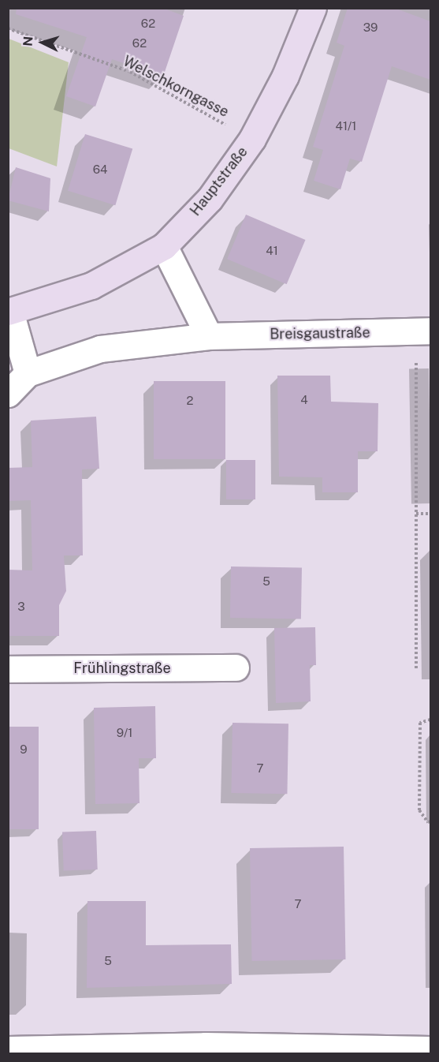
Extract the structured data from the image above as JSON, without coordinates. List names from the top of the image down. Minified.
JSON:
{"streets":{"main road":["Hauptstraße"],"street":["Breisgaustraße","Frühlingstraße"],"path":["Welschkorngasse"]},"crossings":[["Welschkorngasse","Hauptstraße"]],"house_numbers":["62","39","62","41/1","64","41","4","2","5","3","9/1","9","7","7","5"],"north":"left"}
